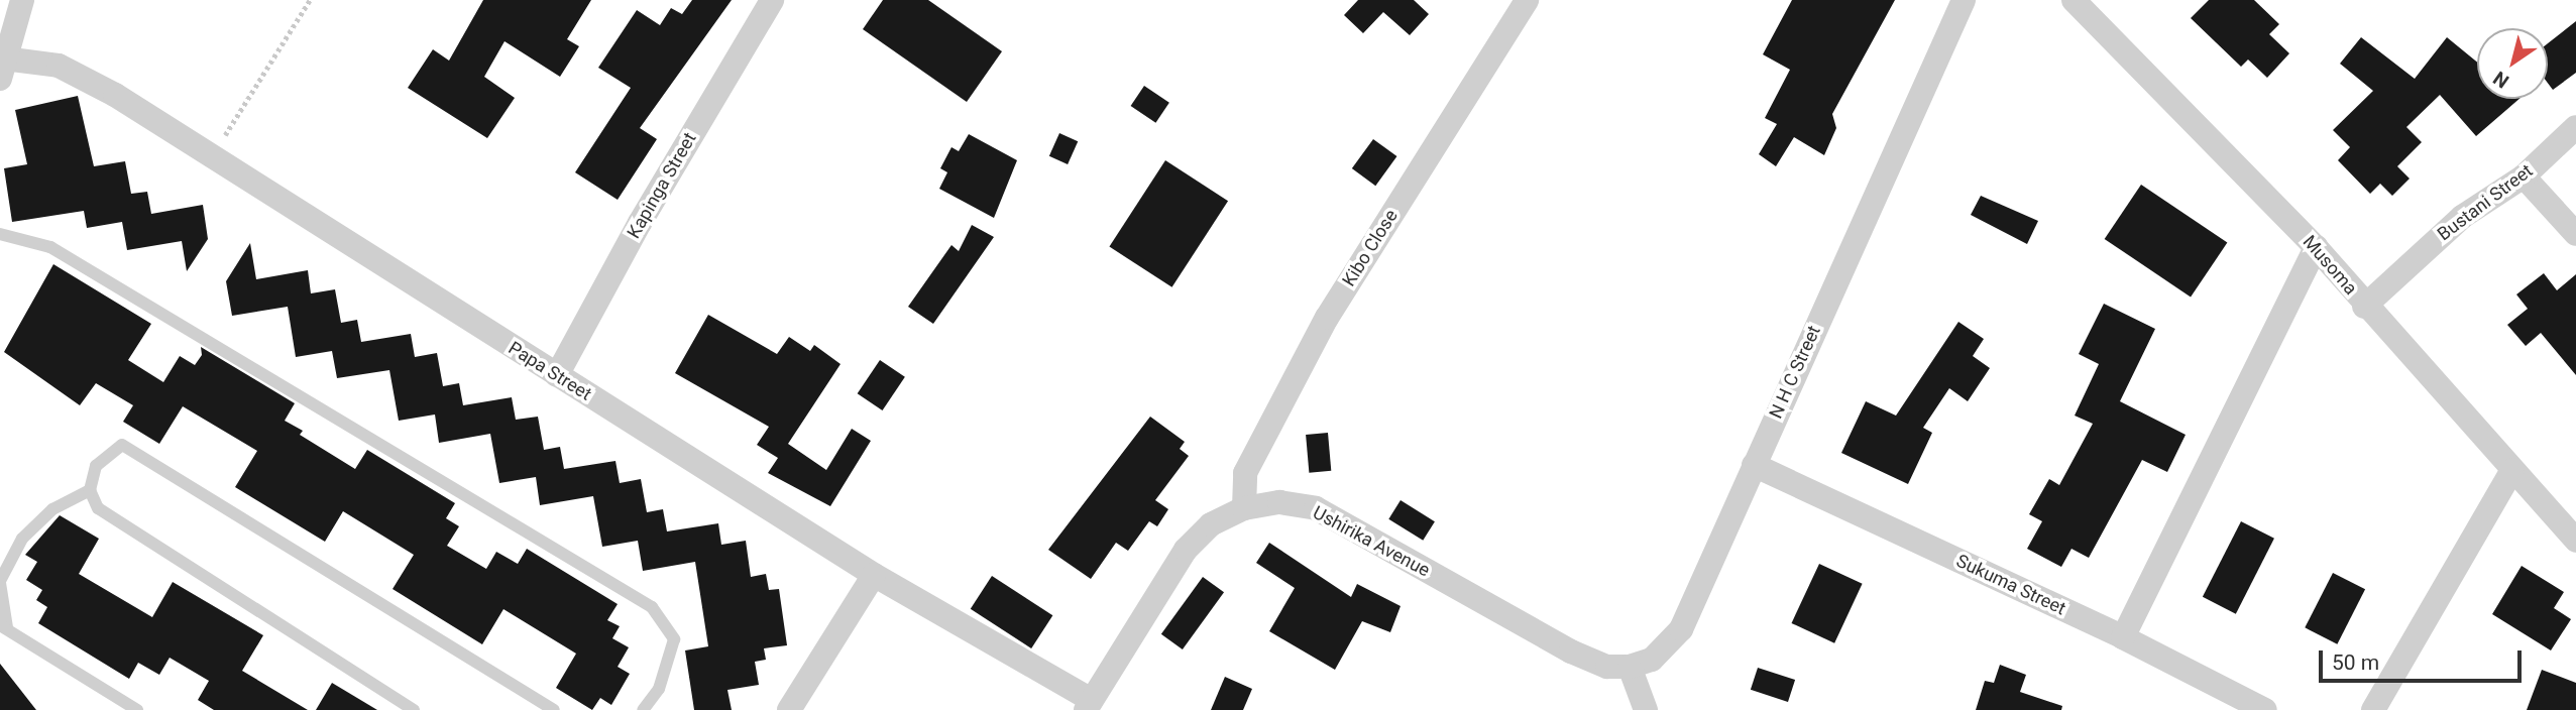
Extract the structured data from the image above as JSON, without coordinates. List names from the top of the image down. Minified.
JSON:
{"streets":{"street":["Kapinga Street","Bustani Street","Kibo Close","Musoma","Papa Street","N H C Street","Ushirika Avenue","Sukuma Street"]},"crossings":[["Kapinga Street","Papa Street"],["Bustani Street","Musoma"],["Kibo Close","Ushirika Avenue"],["Papa Street","Ushirika Avenue"],["N H C Street","Ushirika Avenue"],["N H C Street","Sukuma Street"]],"scale_bar":"50 m","north":"bottom left"}
